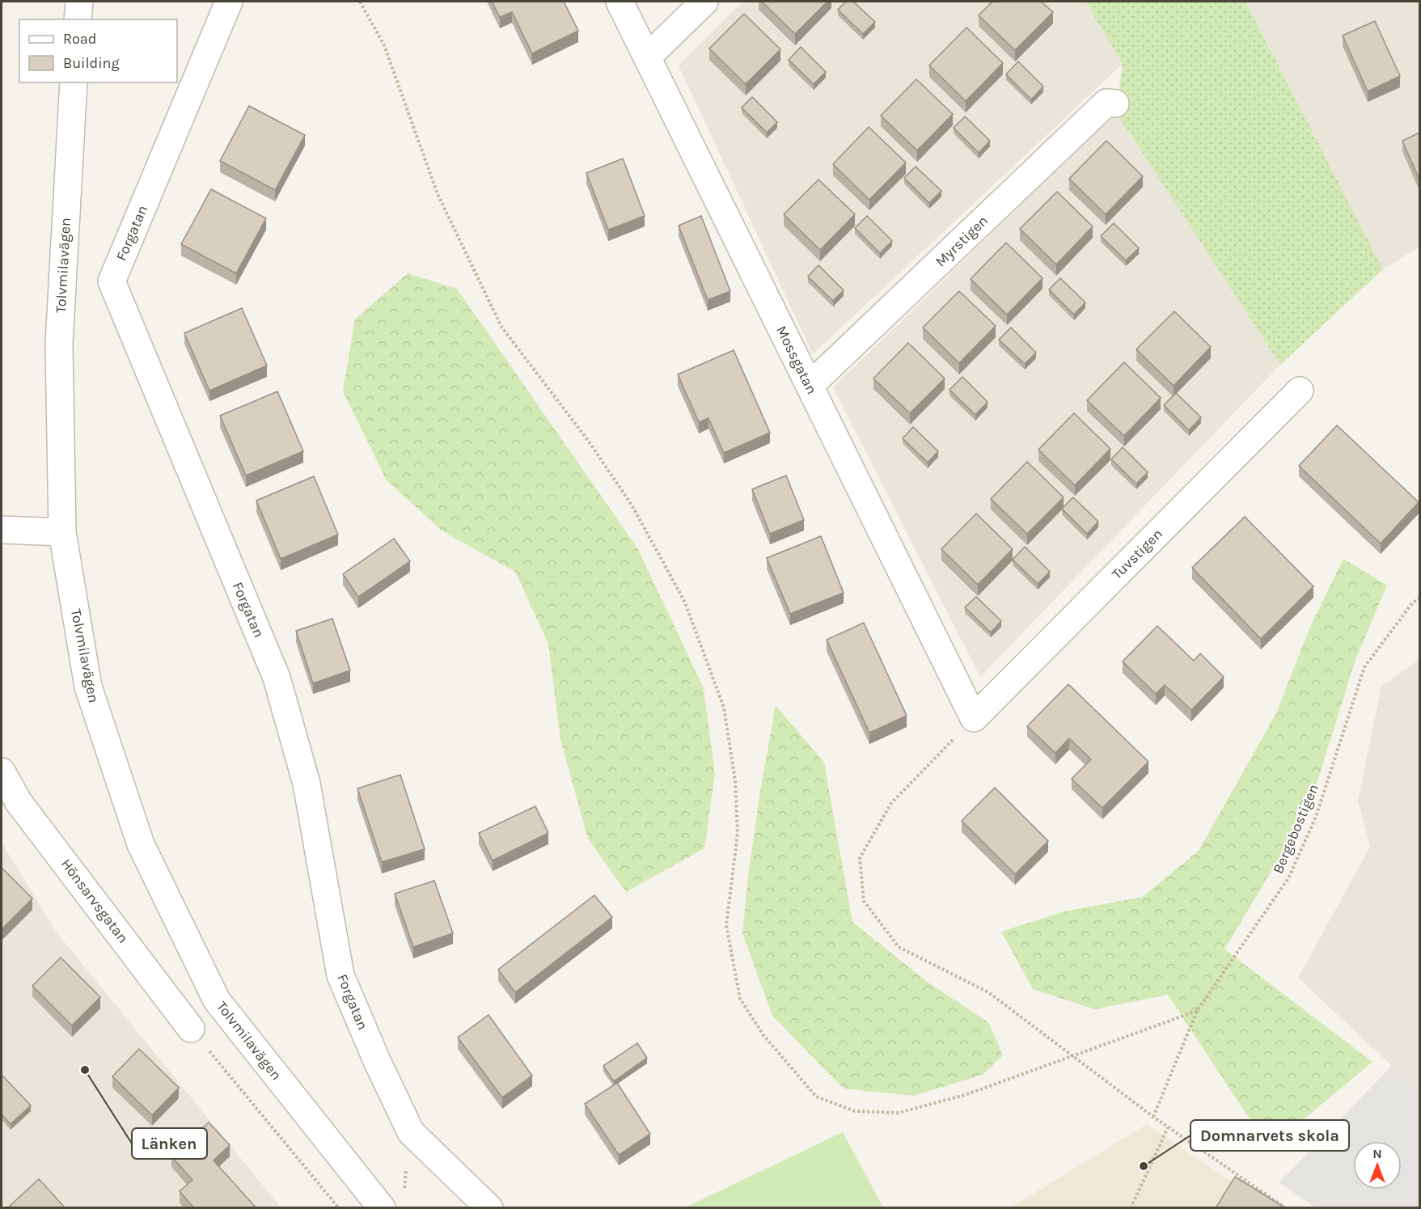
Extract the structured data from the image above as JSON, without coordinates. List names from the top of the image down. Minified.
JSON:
{"streets":{"street":["Forgatan","Myrstigen","Tolvmilavägen","Mossgatan","Tuvstigen","Hönsarvsgatan"],"path":["Bergebostigen"]},"crossings":[["Myrstigen","Mossgatan"],["Mossgatan","Tuvstigen"]],"places":["Länken","Domnarvets skola"],"legend":["Road","Building"],"north":"top"}
